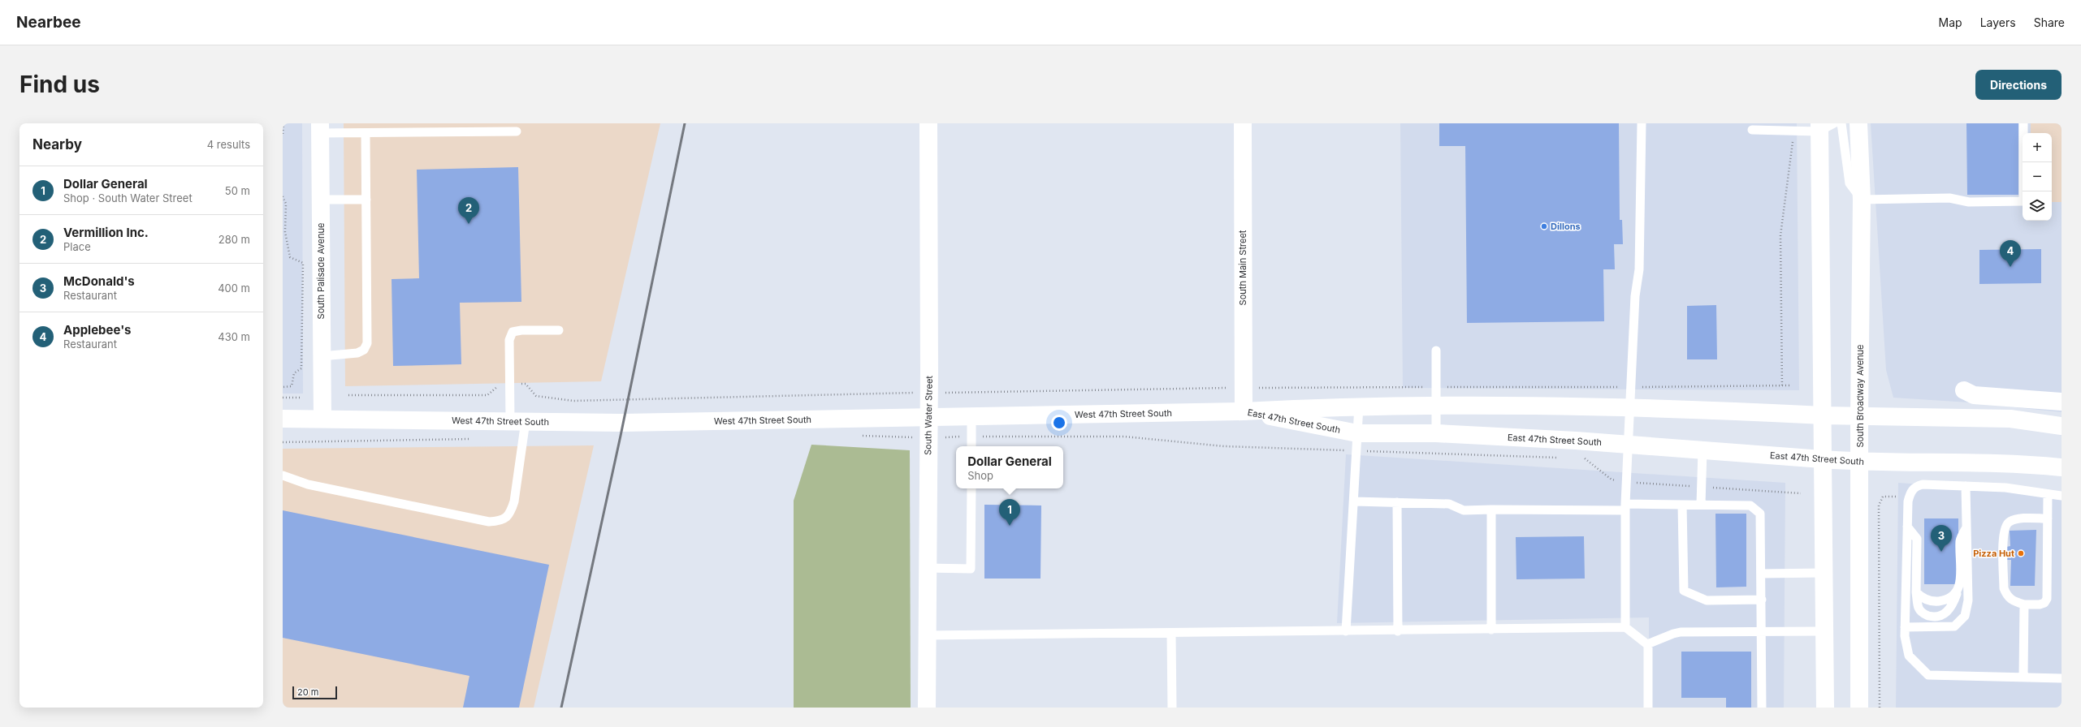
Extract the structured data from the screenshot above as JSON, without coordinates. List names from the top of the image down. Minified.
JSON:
{"streets":{"street":["South Main Street","South Palisade Avenue","South Broadway Avenue","West 47th Street South","South Water Street","East 47th Street South"]},"crossings":[["South Main Street","West 47th Street South"],["South Main Street","East 47th Street South"],["South Palisade Avenue","West 47th Street South"],["South Broadway Avenue","East 47th Street South"],["West 47th Street South","South Water Street"],["West 47th Street South","East 47th Street South"]],"places":["Dillons","Pizza Hut"],"scale_bar":"20 m","page":{"header":"Nearbee","nav":["Map","Layers","Share"],"buttons":"Directions","title":"Find us","heading":["Nearby","4 results"],"map_buttons":["+","−"],"list":[{"mark":"1","name":"Dollar General","note":"Shop · South Water Street","value":"50 m"},{"mark":"2","name":"Vermillion Inc.","note":"Place","value":"280 m"},{"mark":"3","name":"McDonald's","note":"Restaurant","value":"400 m"},{"mark":"4","name":"Applebee's","note":"Restaurant","value":"430 m"}],"pins":["2","4","1","3"],"popup":["Dollar General","Shop"],"scale":"20 m"}}
